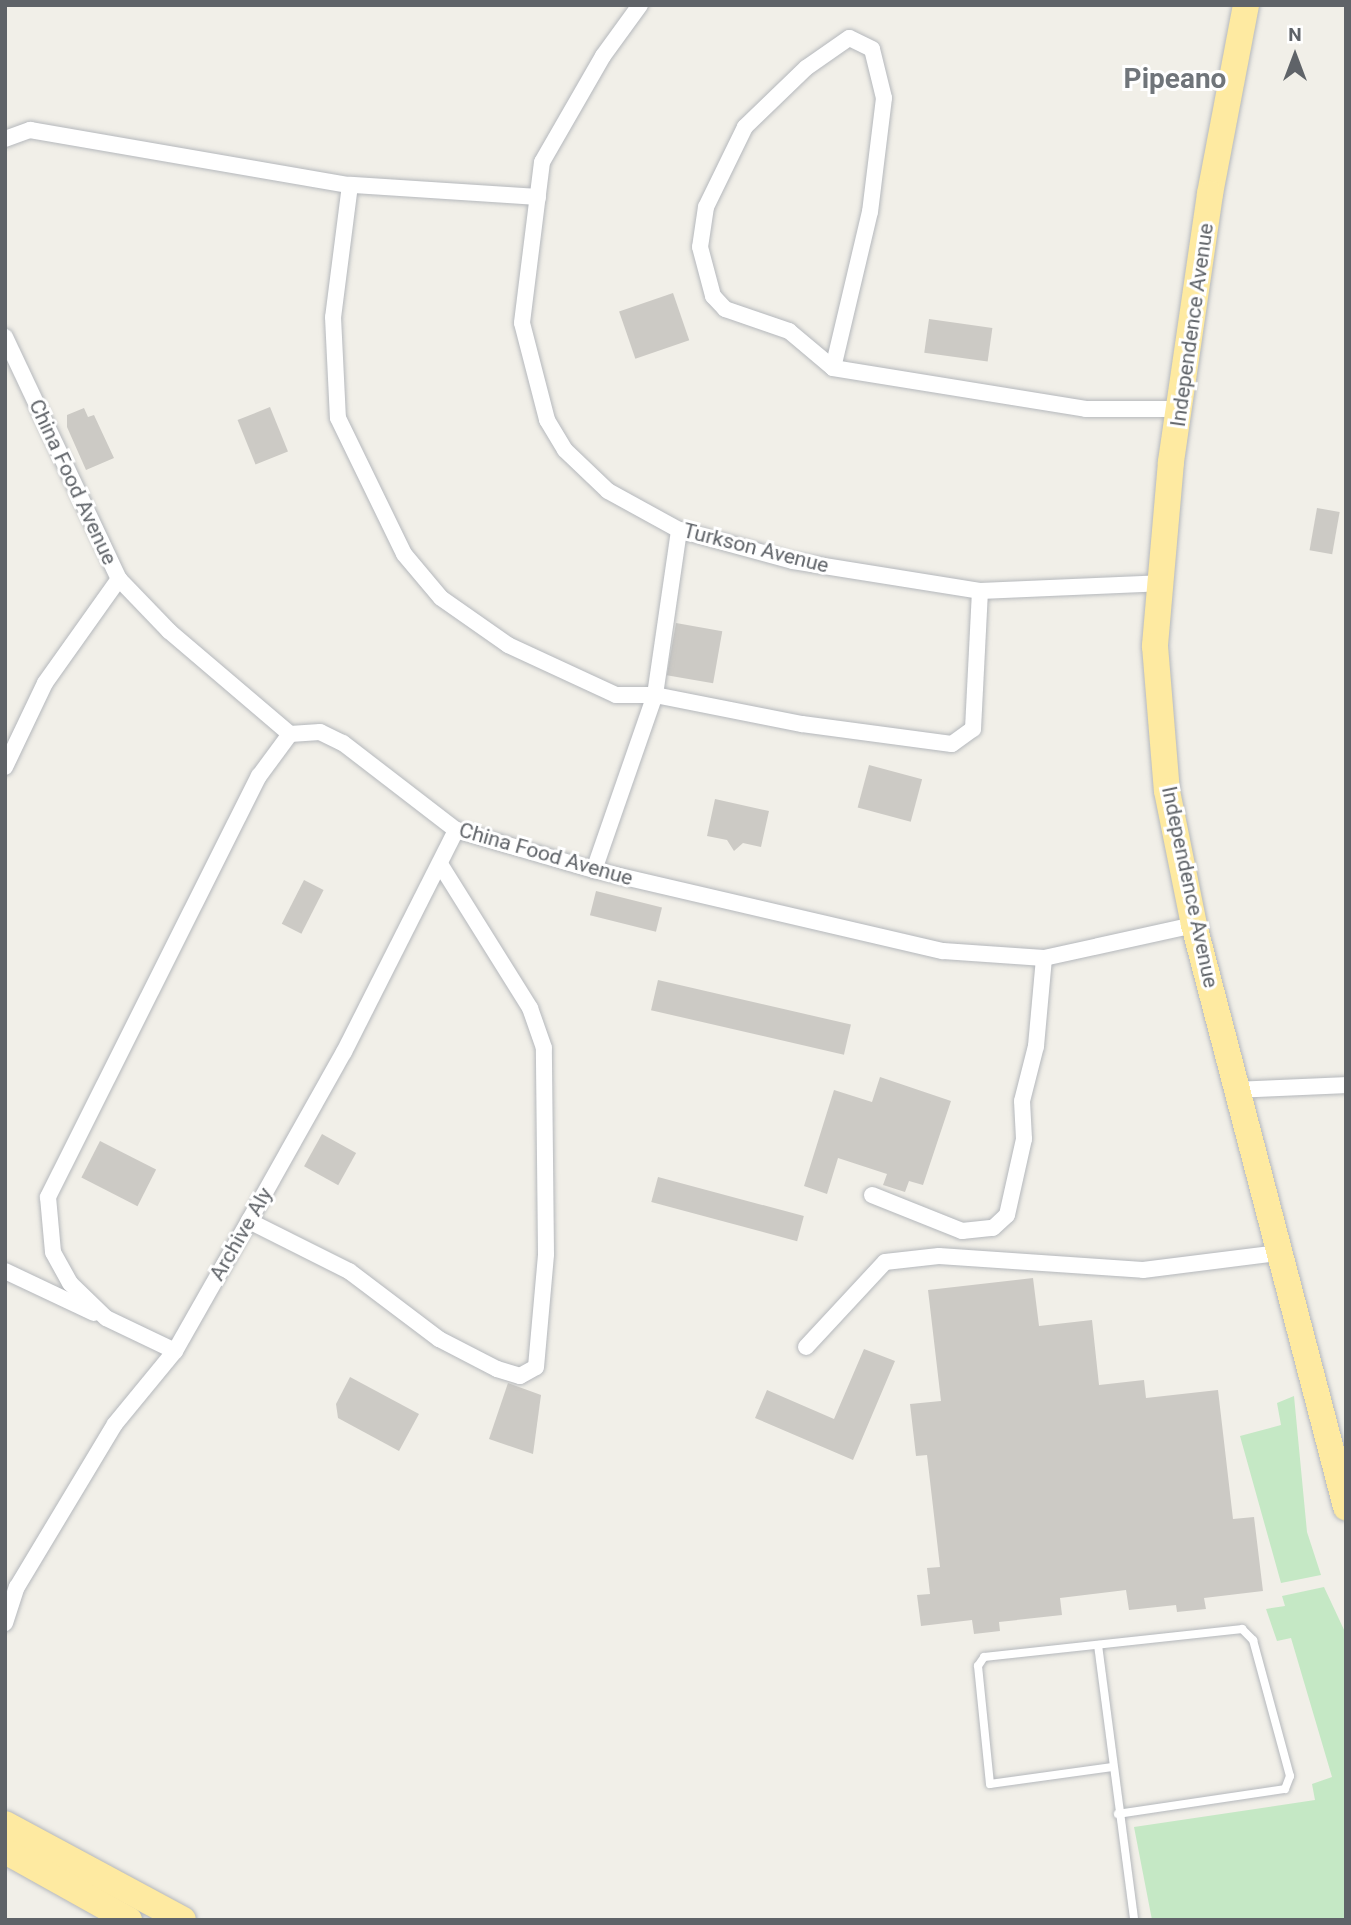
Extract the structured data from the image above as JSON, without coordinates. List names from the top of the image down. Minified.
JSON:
{"streets":{"highway":["Independence Avenue"],"street":["China Food Avenue","Turkson Avenue","Archive Aly"]},"crossings":[["Independence Avenue","China Food Avenue"],["Independence Avenue","Turkson Avenue"],["China Food Avenue","Archive Aly"]],"districts":["Pipeano"],"north":"top"}
